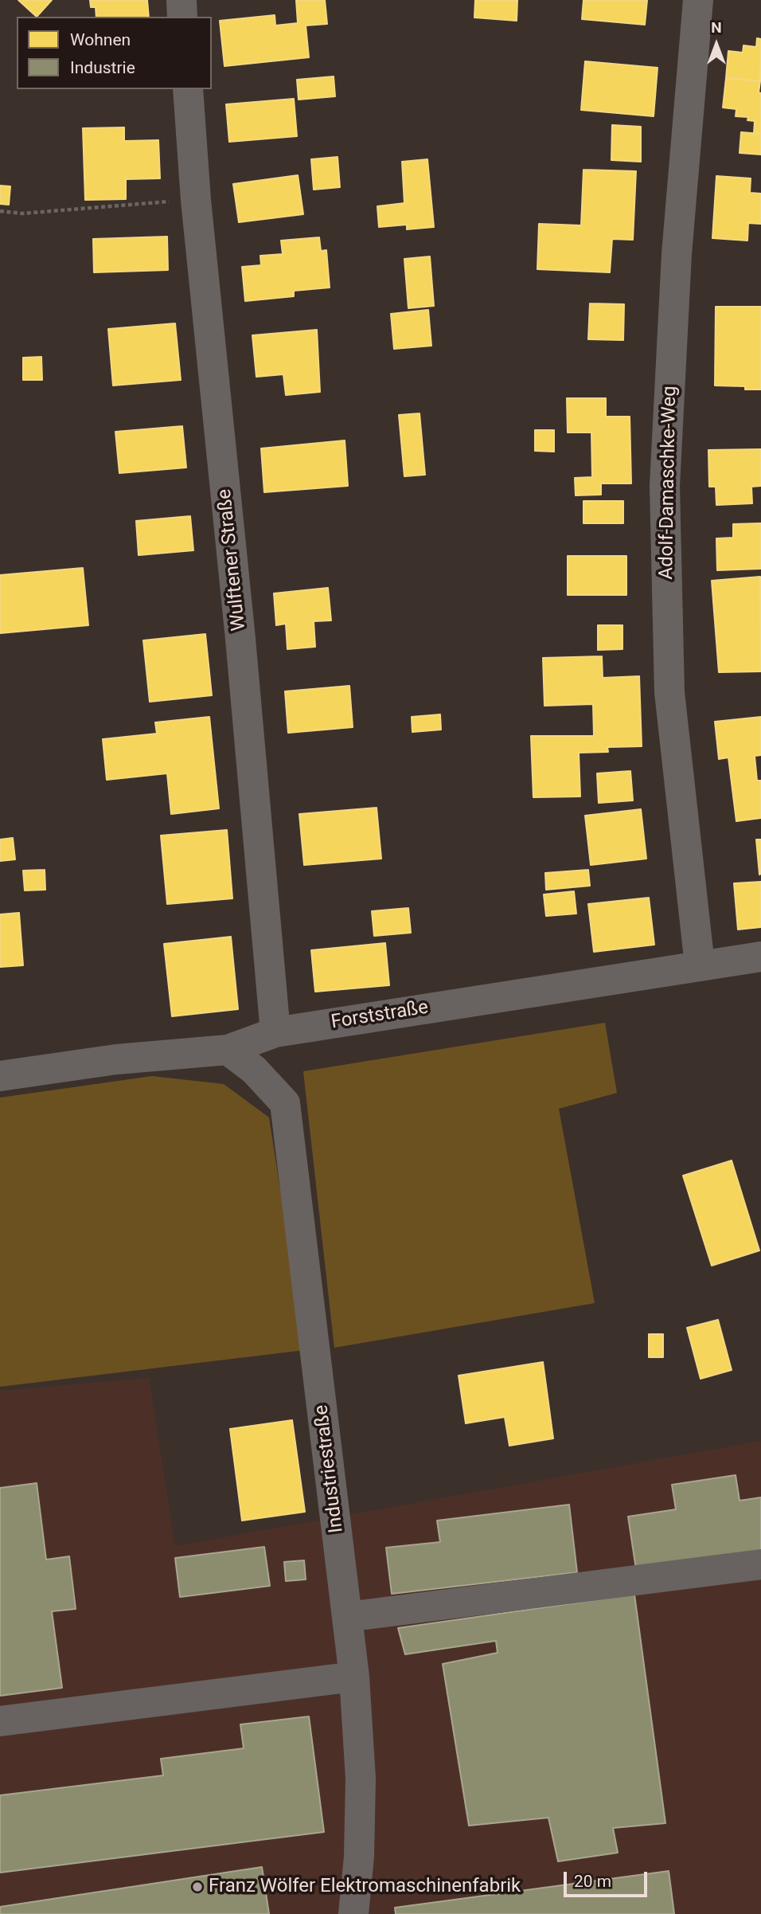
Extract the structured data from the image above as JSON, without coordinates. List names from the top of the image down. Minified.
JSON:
{"streets":{"street":["Adolf-Damaschke-Weg","Wulftener Straße","Forststraße","Industriestraße"]},"crossings":[["Adolf-Damaschke-Weg","Forststraße"],["Wulftener Straße","Forststraße"],["Forststraße","Industriestraße"]],"places":["Franz Wölfer Elektromaschinenfabrik"],"legend":["Wohnen","Industrie"],"scale_bar":"20 m","north":"top"}
